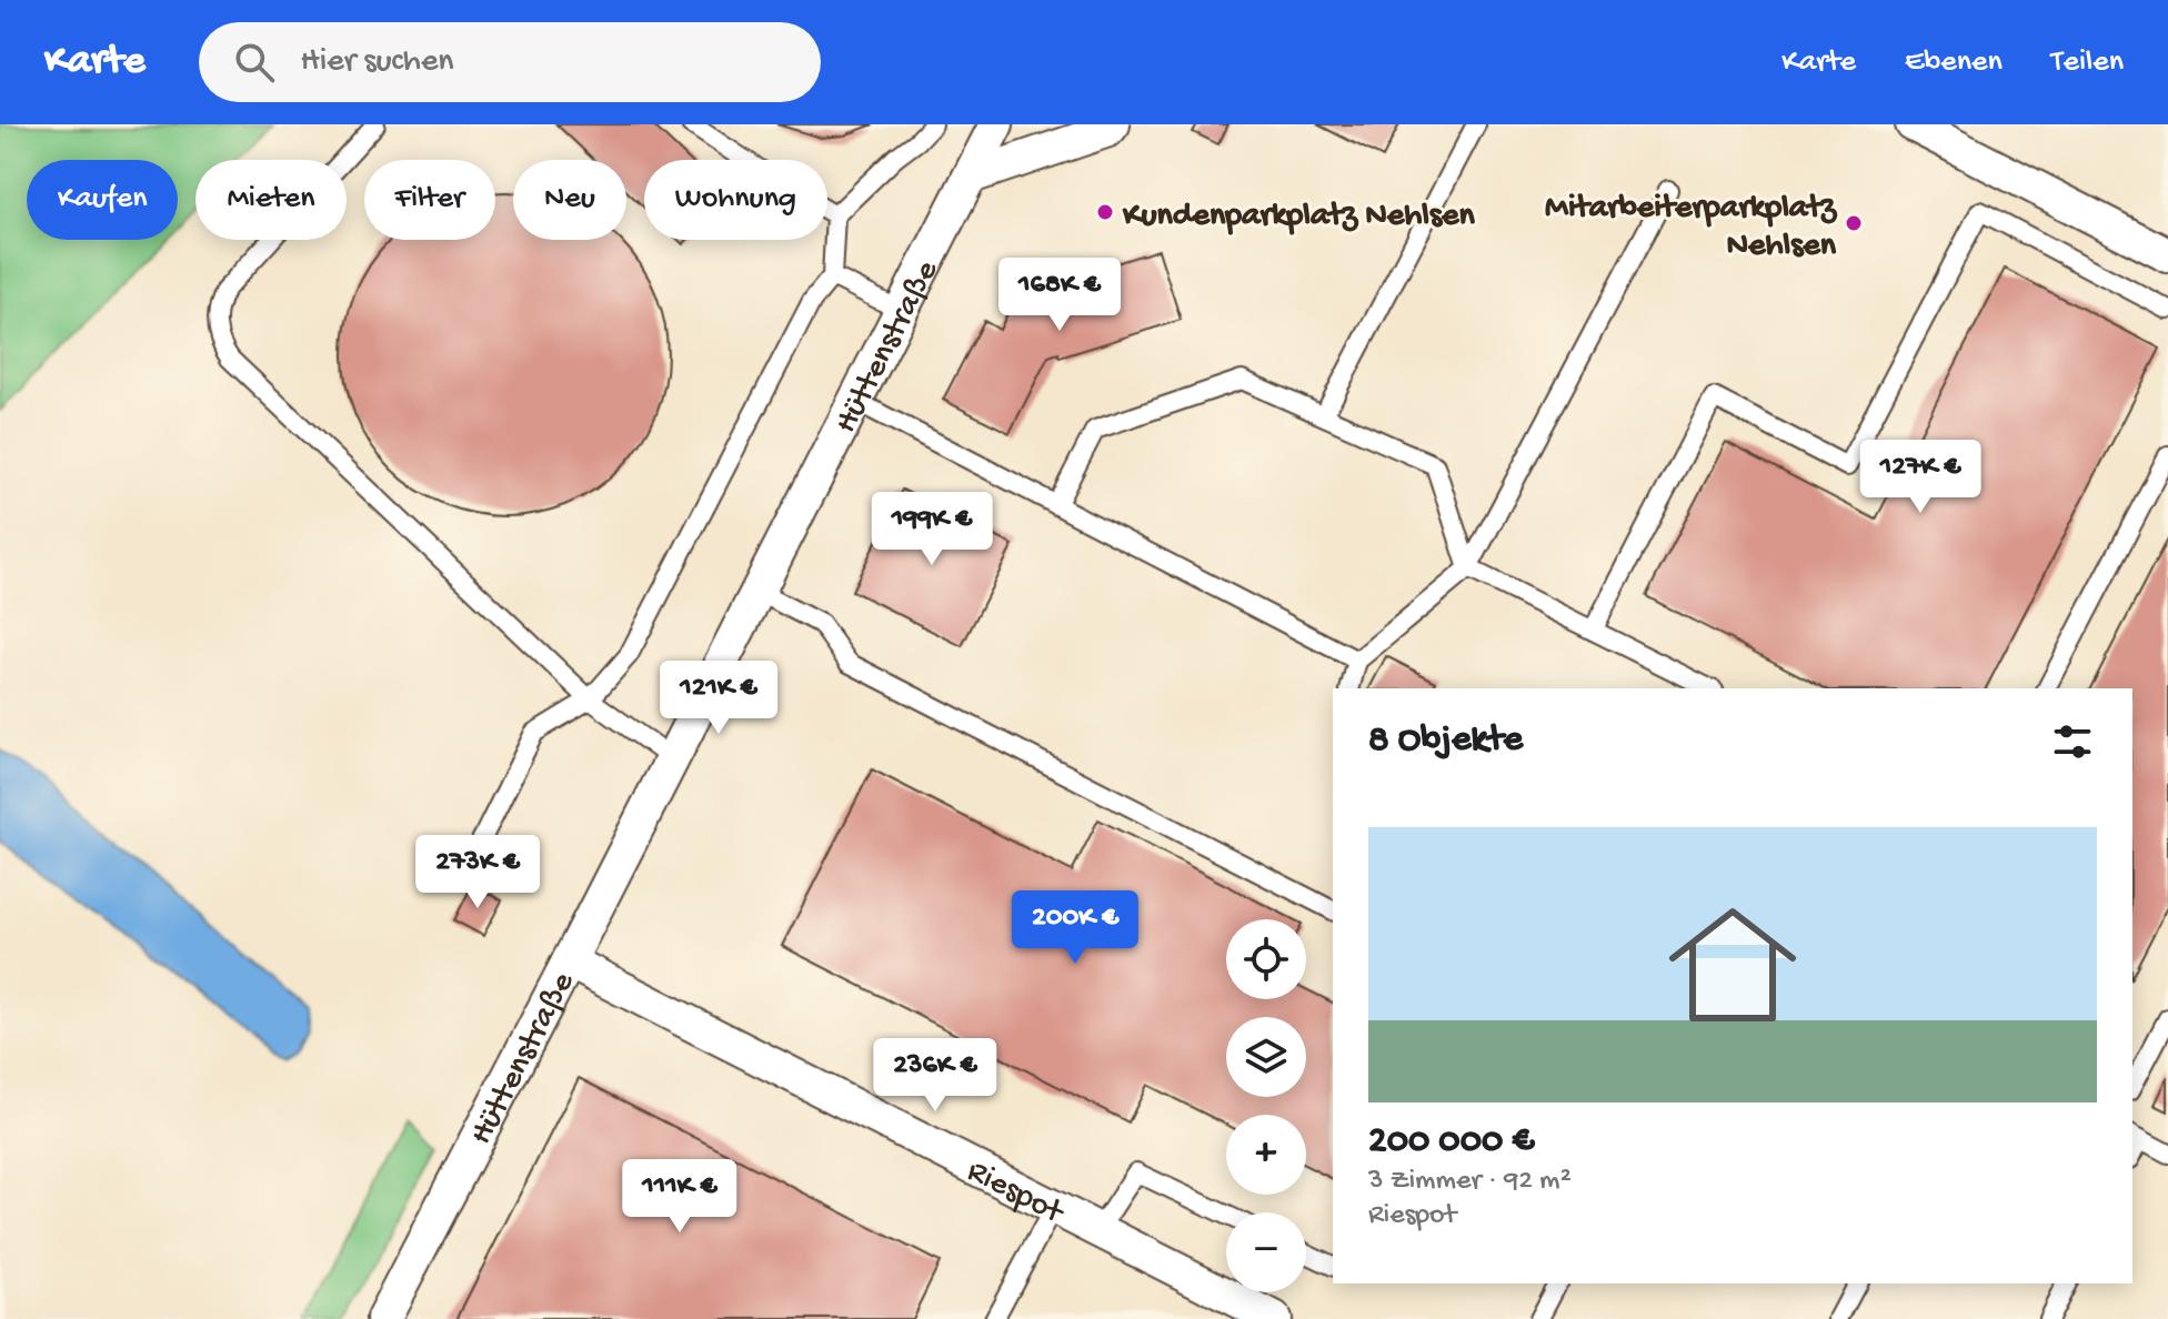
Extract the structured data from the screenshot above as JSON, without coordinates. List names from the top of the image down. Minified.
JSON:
{"streets":{"street":["Hüttenstraße","Riespot"]},"crossings":[["Hüttenstraße","Riespot"]],"places":["Kundenparkplatz Nehlsen","Mitarbeiterparkplatz Nehlsen"],"page":{"header":"Karte","search":"Hier suchen","nav":["Karte","Ebenen","Teilen"],"chip":["Kaufen","Mieten","Filter","Neu","Wohnung"],"price":["168K €","127K €","199K €","121K €","273K €","200K €","236K €","111K €"],"heading":"8 Objekte","list":[{"name":"200 000 €","note":"3 Zimmer · 92 m² · Riespot"}],"map_buttons":["+","−"]}}
